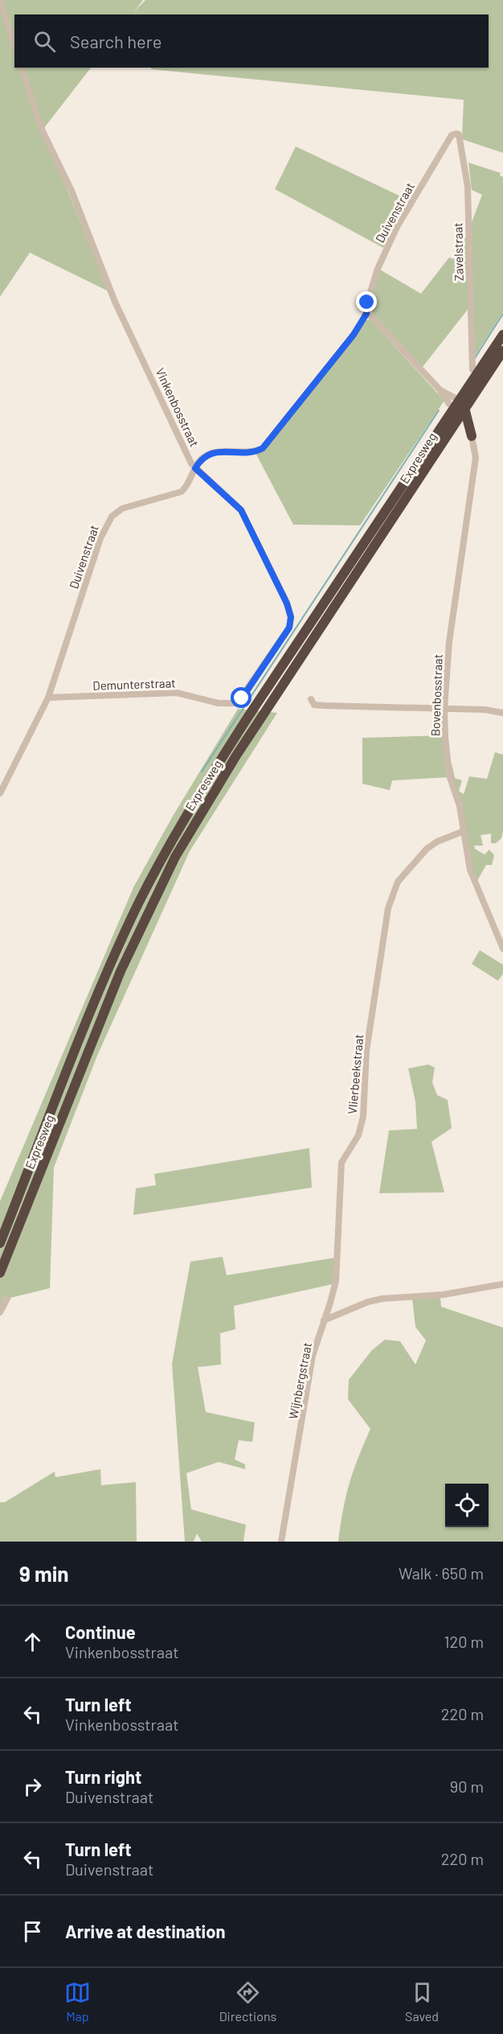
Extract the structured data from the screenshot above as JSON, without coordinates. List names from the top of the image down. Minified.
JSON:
{"streets":{"highway":["Expresweg"],"street":["Duivenstraat","Zavelstraat","Vinkenbosstraat","Demunterstraat","Bovenbosstraat","Vlierbeekstraat","Wijnbergstraat"]},"crossings":[["Duivenstraat","Zavelstraat"],["Duivenstraat","Vinkenbosstraat"],["Duivenstraat","Demunterstraat"],["Vinkenbosstraat","Demunterstraat"],["Bovenbosstraat","Vlierbeekstraat"],["Vlierbeekstraat","Wijnbergstraat"]],"page":{"search":"Search here","heading":["9 min","Walk · 650 m"],"list":[["Continue","Vinkenbosstraat","120 m"],["Turn left","Vinkenbosstraat","220 m"],["Turn right","Duivenstraat","90 m"],["Turn left","Duivenstraat","220 m"],"Arrive at destination"],"nav":["Map","Directions","Saved"]}}
